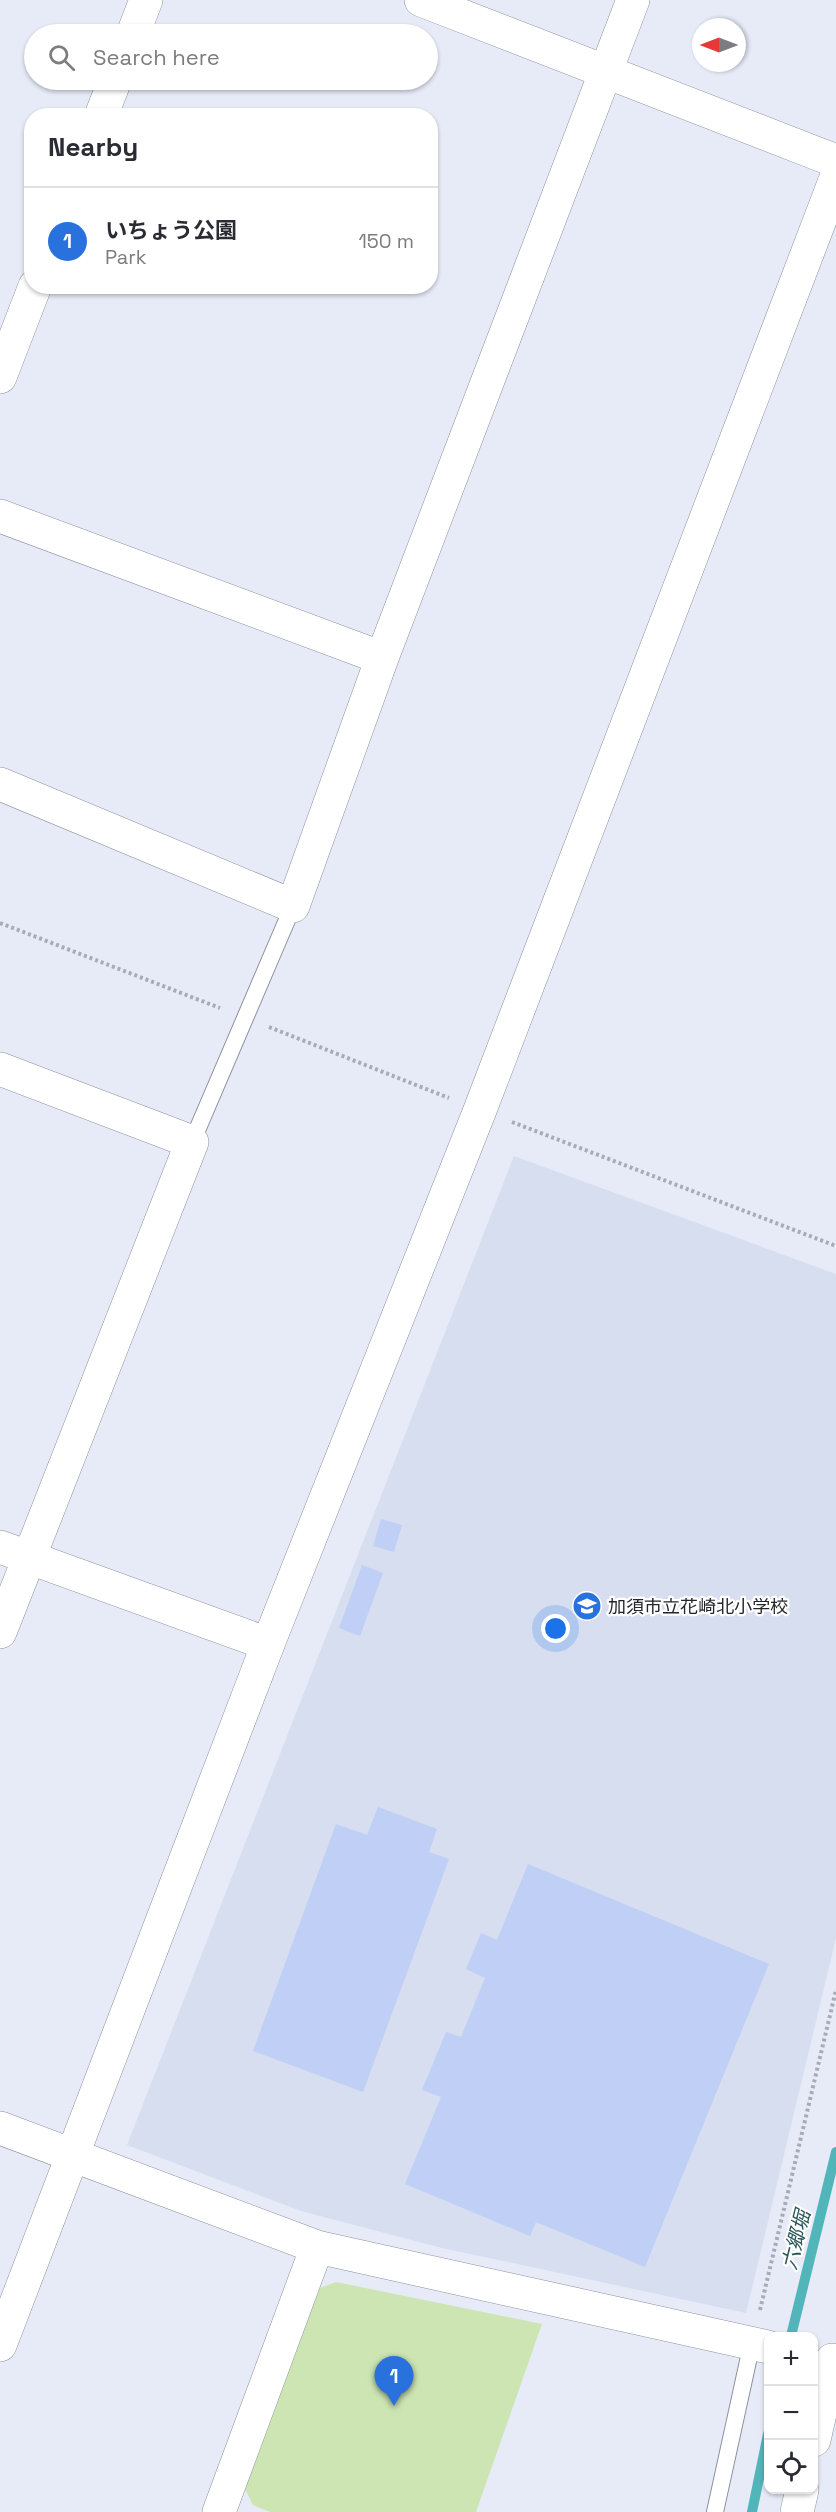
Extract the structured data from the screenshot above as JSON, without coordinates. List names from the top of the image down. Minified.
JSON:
{"water":["六郷堀"],"places":{"school or university":["加須市立花崎北小学校"]},"north":"left","page":{"search":"Search here","heading":"Nearby","list":[{"mark":"1","name":"いちょう公園","note":"Park","value":"150 m"}],"map_buttons":["+","−"],"pins":"1"}}
